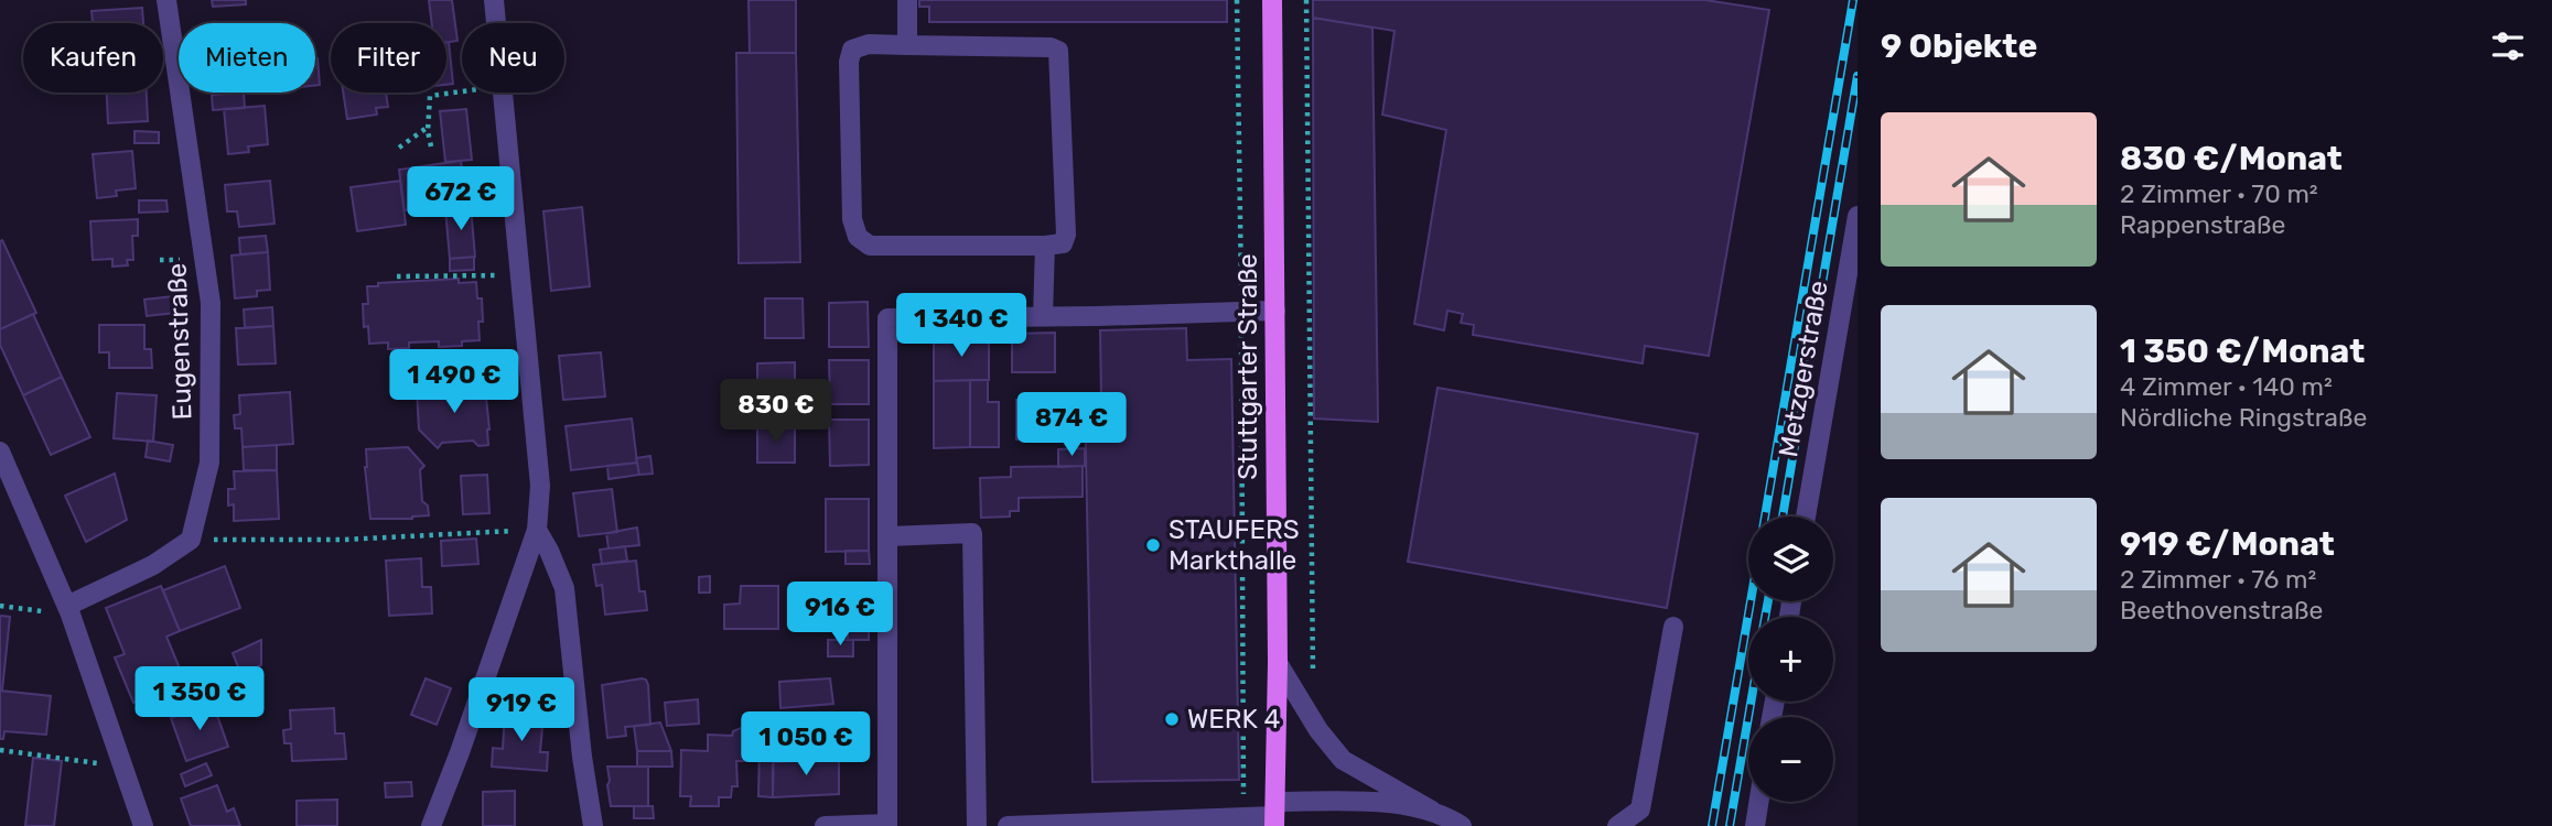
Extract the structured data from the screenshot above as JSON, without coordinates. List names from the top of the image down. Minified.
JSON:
{"streets":{"main road":["Stuttgarter Straße"],"street":["Eugenstraße","Metzgerstraße"]},"places":["STAUFERS Markthalle","WERK 4"],"page":{"heading":"9 Objekte","chip":["Kaufen","Mieten","Filter","Neu"],"list":[{"name":"830 €/Monat","note":"2 Zimmer · 70 m² · Rappenstraße"},{"name":"1 350 €/Monat","note":"4 Zimmer · 140 m² · Nördliche Ringstraße"},{"name":"919 €/Monat","note":"2 Zimmer · 76 m² · Beethovenstraße"}],"price":["672 €","1 340 €","1 490 €","830 €","874 €","916 €","1 350 €","919 €","1 050 €"],"map_buttons":["+","−"]}}
